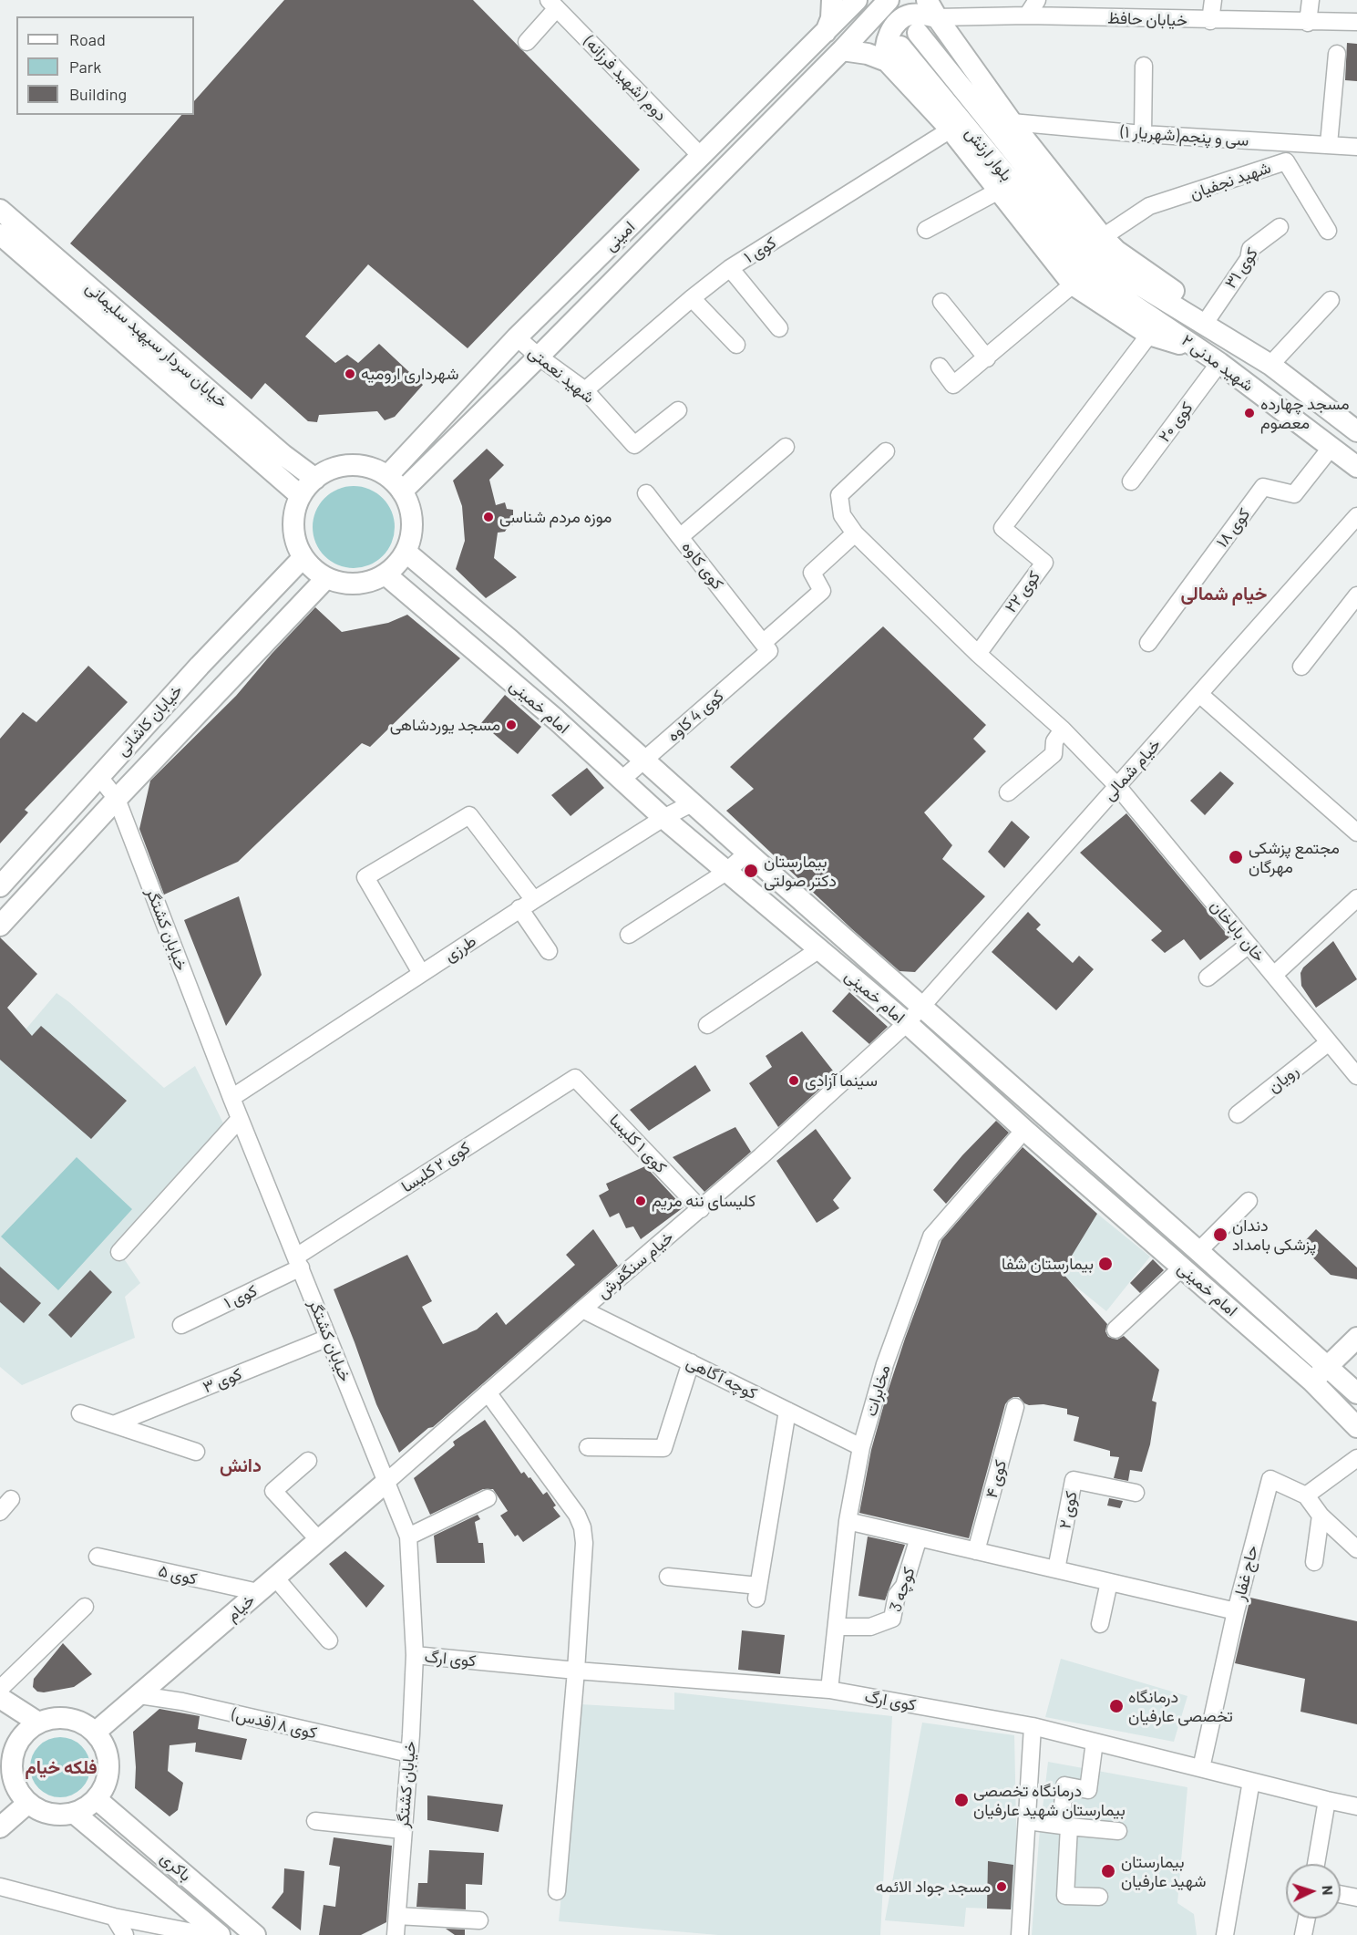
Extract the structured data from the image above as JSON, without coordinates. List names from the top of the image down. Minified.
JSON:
{"streets":{"main road":["بلوار ارتش","امینی","خیابان سردار سپهبد سلیمانی","شهید مدنی ۲","امام خمینی","خیابان کاشانی","خیام","باکری"],"street":["خیابان حافظ","دوم (شهید فرزانه)","سی و پنجم(شهریار ۱)","شهید نجفیان","کوی ۱","کوی ۳۱","شهید نعمتی","کوی ۲۰","کوی ۱۸","کوی کاوه","کوی ۲۲","کوی 4 کاوه","خیام شمالی","خیابان کشتگر","خان باباخان","طرزی","رویان","کوی ۱ کلیسا","کوی ۲ کلیسا","خیام سنگفرش","کوچه آگاهی","کوی ۳","مخابرات","کوی ۴","کوی ۲","حاج غفار","کوی ۵","کوچه 3","کوی ارگ","کوی ۸ (قدس)"]},"crossings":[["دوم (شهید فرزانه)","امینی"],["بلوار ارتش","شهید نجفیان"],["بلوار ارتش","شهید مدنی ۲"],["شهید نجفیان","شهید مدنی ۲"],["امینی","خیابان سردار سپهبد سلیمانی"],["امینی","شهید نعمتی"],["امینی","امام خمینی"],["امینی","خیابان کاشانی"],["کوی ۱","شهید نعمتی"],["کوی ۱","خیابان کشتگر"],["کوی ۱","کوی ۲ کلیسا"],["کوی ۳۱","شهید مدنی ۲"],["خیابان سردار سپهبد سلیمانی","امام خمینی"],["خیابان سردار سپهبد سلیمانی","خیابان کاشانی"],["شهید مدنی ۲","کوی ۲۰"],["شهید مدنی ۲","کوی ۱۸"],["کوی کاوه","کوی 4 کاوه"],["امام خمینی","کوی 4 کاوه"],["امام خمینی","خیابان کاشانی"],["امام خمینی","خیام شمالی"],["امام خمینی","طرزی"],["امام خمینی","خیام سنگفرش"],["امام خمینی","مخابرات"],["خیابان کاشانی","خیابان کشتگر"],["خیام شمالی","خان باباخان"],["خیام شمالی","خیام سنگفرش"],["خیابان کشتگر","طرزی"],["خیابان کشتگر","کوی ۲ کلیسا"],["خیابان کشتگر","خیام سنگفرش"],["خیابان کشتگر","کوی ۳"],["خیابان کشتگر","خیام"],["خیابان کشتگر","کوی ارگ"],["خیابان کشتگر","کوی ۸ (قدس)"],["خان باباخان","رویان"],["کوی ۱ کلیسا","کوی ۲ کلیسا"],["کوی ۱ کلیسا","خیام سنگفرش"],["خیام سنگفرش","کوچه آگاهی"],["خیام سنگفرش","خیام"],["کوچه آگاهی","مخابرات"],["مخابرات","کوچه 3"],["مخابرات","کوی ارگ"],["حاج غفار","کوی ارگ"],["کوی ۵","خیام"],["خیام","کوی ۸ (قدس)"],["خیام","باکری"]],"districts":["خیام شمالی","دانش","فلکه خیام"],"places":["شهرداری ارومیه","مسجد چهارده معصوم","موزه مردم شناسی","مسجد یوردشاهی","مجتمع پزشکی مهرگان","بیمارستان دکتر صولتی","سینما آزادی","کلیسای ننه مریم","دندان‌ پزشکی بامداد","بیمارستان شفا","درمانگاه تخصصی عارفیان","درمانگاه تخصصی بیمارستان شهید عارفیان","بیمارستان شهید عارفیان","مسجد جواد الائمه"],"legend":["Road","Park","Building"],"north":"right"}
